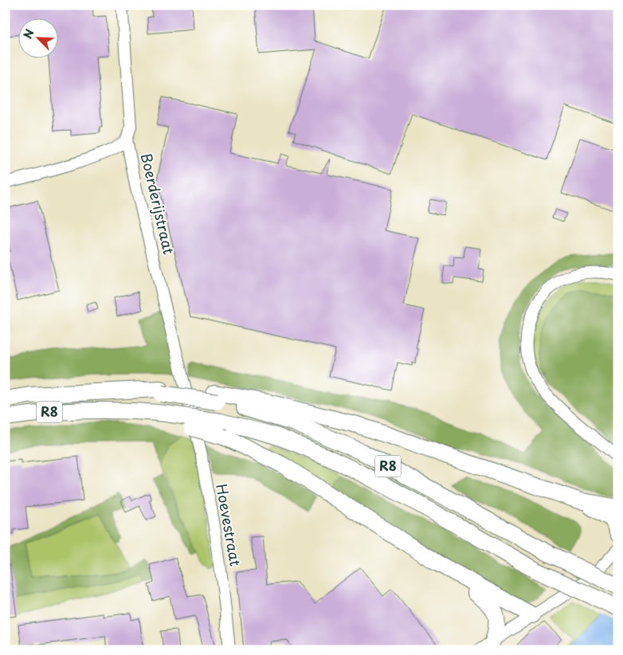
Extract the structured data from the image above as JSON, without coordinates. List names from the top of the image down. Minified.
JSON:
{"streets":{"highway":["R8"],"street":["Boerderijstraat","Hoevestraat"]},"crossings":[["Boerderijstraat","Hoevestraat"]],"north":"top left"}
